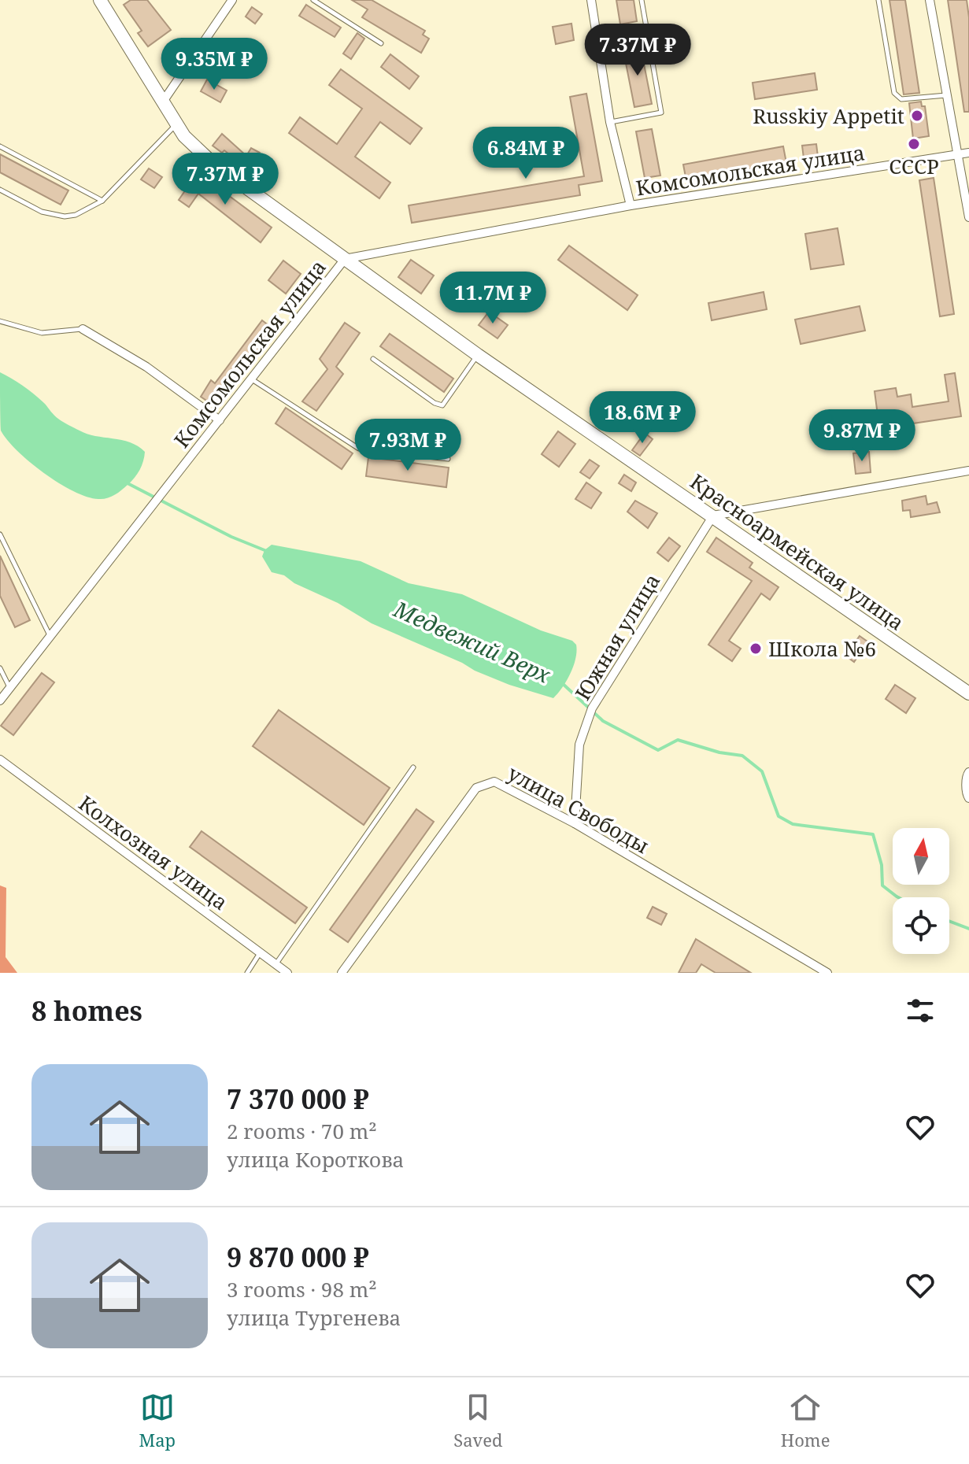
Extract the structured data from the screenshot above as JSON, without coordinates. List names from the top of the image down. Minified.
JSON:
{"streets":{"main road":["Красноармейская улица"],"street":["Комсомольская улица","Южная улица","улица Свободы","Колхозная улица"]},"crossings":[["Комсомольская улица","Красноармейская улица"],["Красноармейская улица","Южная улица"],["Южная улица","улица Свободы"]],"water":["Медвежий Верх"],"places":["Russkiy Appetit","СССР","Школа №6"],"north":"top","page":{"price":["7.37M ₽","9.35M ₽","6.84M ₽","7.37M ₽","11.7M ₽","18.6M ₽","9.87M ₽","7.93M ₽"],"heading":"8 homes","list":[{"name":"7 370 000 ₽","note":"2 rooms · 70 m² · улица Короткова"},{"name":"9 870 000 ₽","note":"3 rooms · 98 m² · улица Тургенева"}],"tabs":["Map","Saved","Home"]}}
